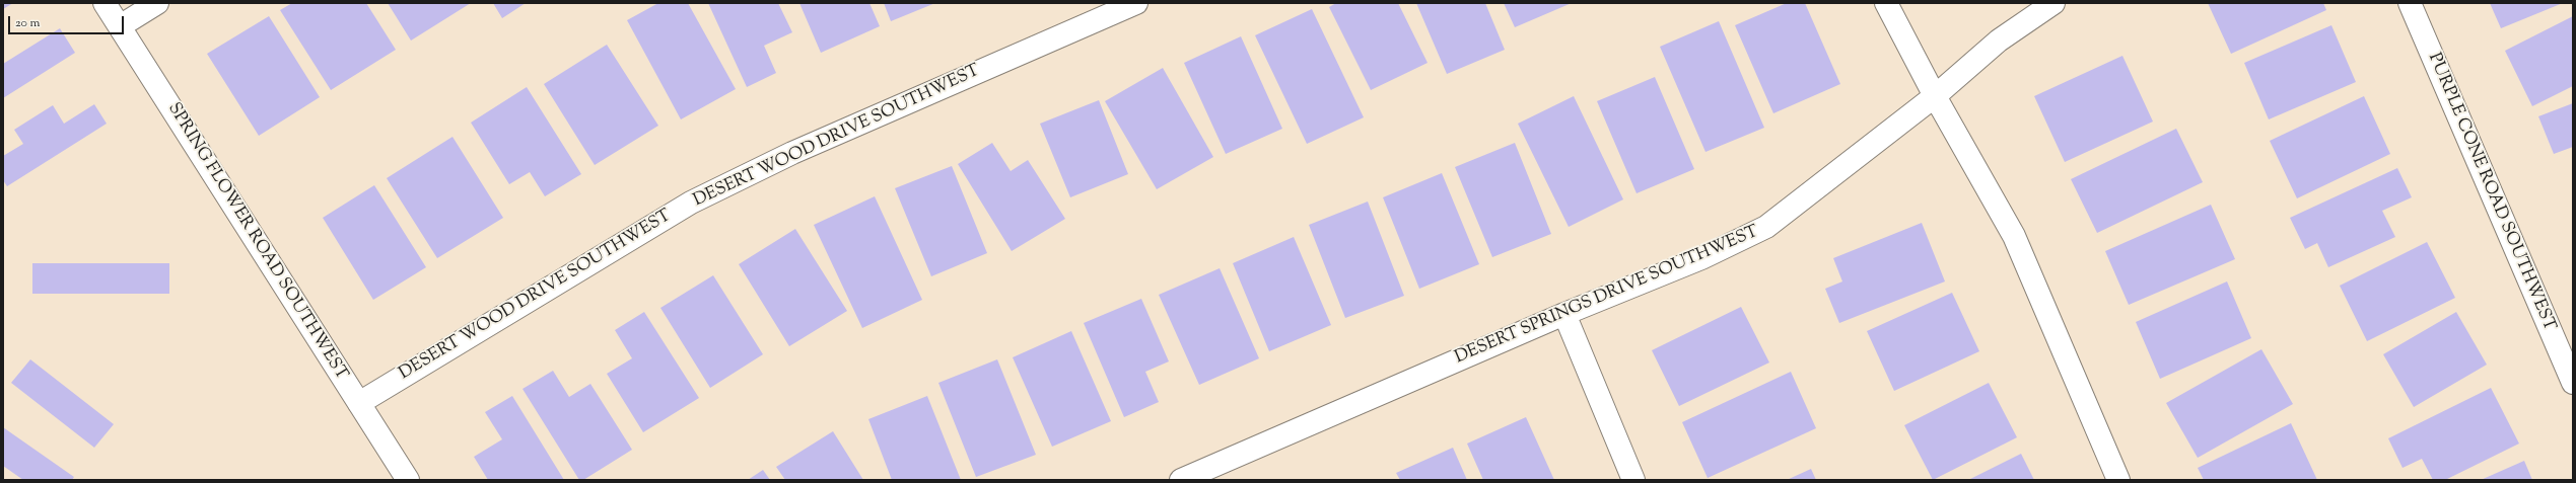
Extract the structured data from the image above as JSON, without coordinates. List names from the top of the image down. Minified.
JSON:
{"streets":{"street":["DESERT WOOD DRIVE SOUTHWEST","PURPLE CONE ROAD SOUTHWEST","SPRING FLOWER ROAD SOUTHWEST","DESERT SPRINGS DRIVE SOUTHWEST"]},"crossings":[["DESERT WOOD DRIVE SOUTHWEST","SPRING FLOWER ROAD SOUTHWEST"]],"scale_bar":"20 m"}
